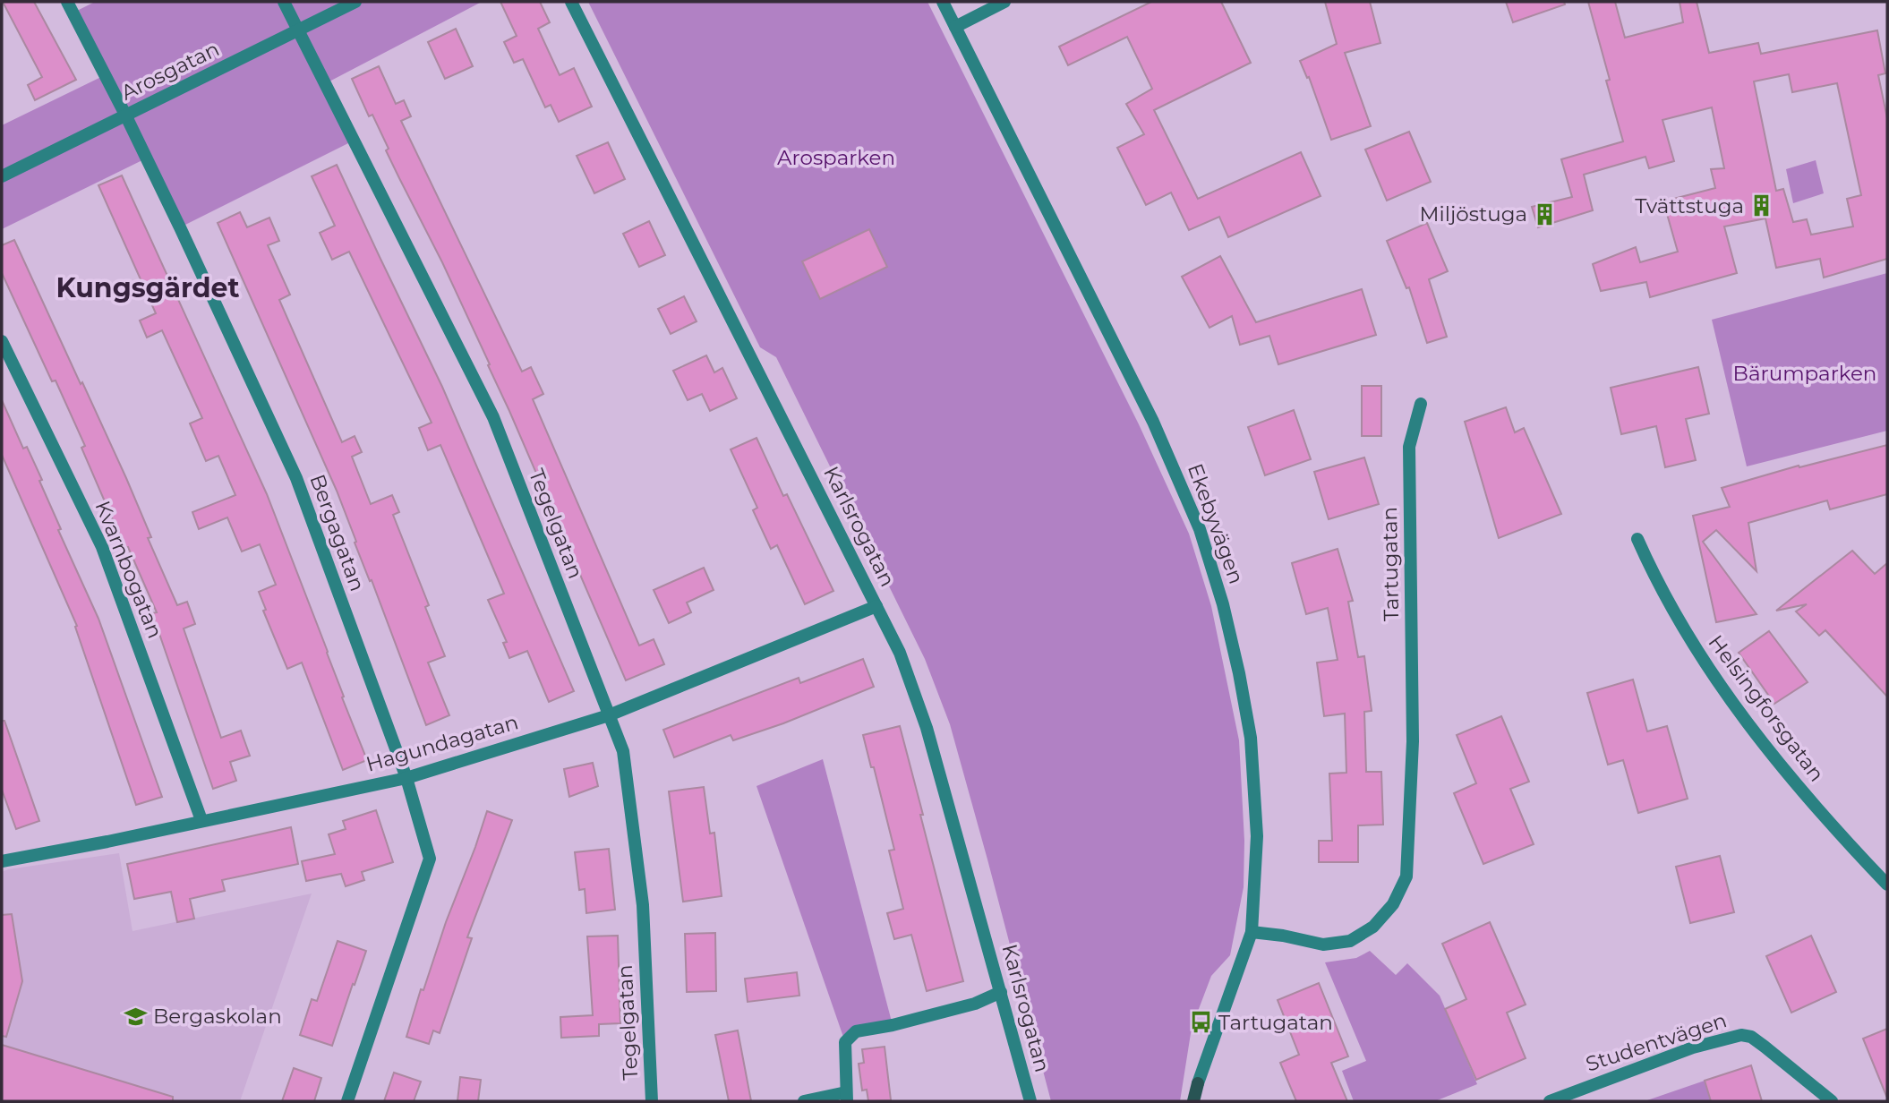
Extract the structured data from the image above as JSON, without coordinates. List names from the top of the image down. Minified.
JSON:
{"streets":{"street":["Arosgatan","Tegelgatan","Ekebyvägen","Karlsrogatan","Bergagatan","Tartugatan","Kvarnbogatan","Helsingforsgatan","Hagundagatan","Studentvägen"]},"crossings":[["Arosgatan","Tegelgatan"],["Arosgatan","Bergagatan"],["Tegelgatan","Hagundagatan"],["Ekebyvägen","Tartugatan"],["Karlsrogatan","Hagundagatan"],["Bergagatan","Hagundagatan"],["Kvarnbogatan","Hagundagatan"]],"districts":["Kungsgärdet"],"parks":["Arosparken","Bärumparken"],"places":{"building":["Tvättstuga","Miljöstuga"],"school or university":["Bergaskolan"],"bus stop":["Tartugatan"]}}
